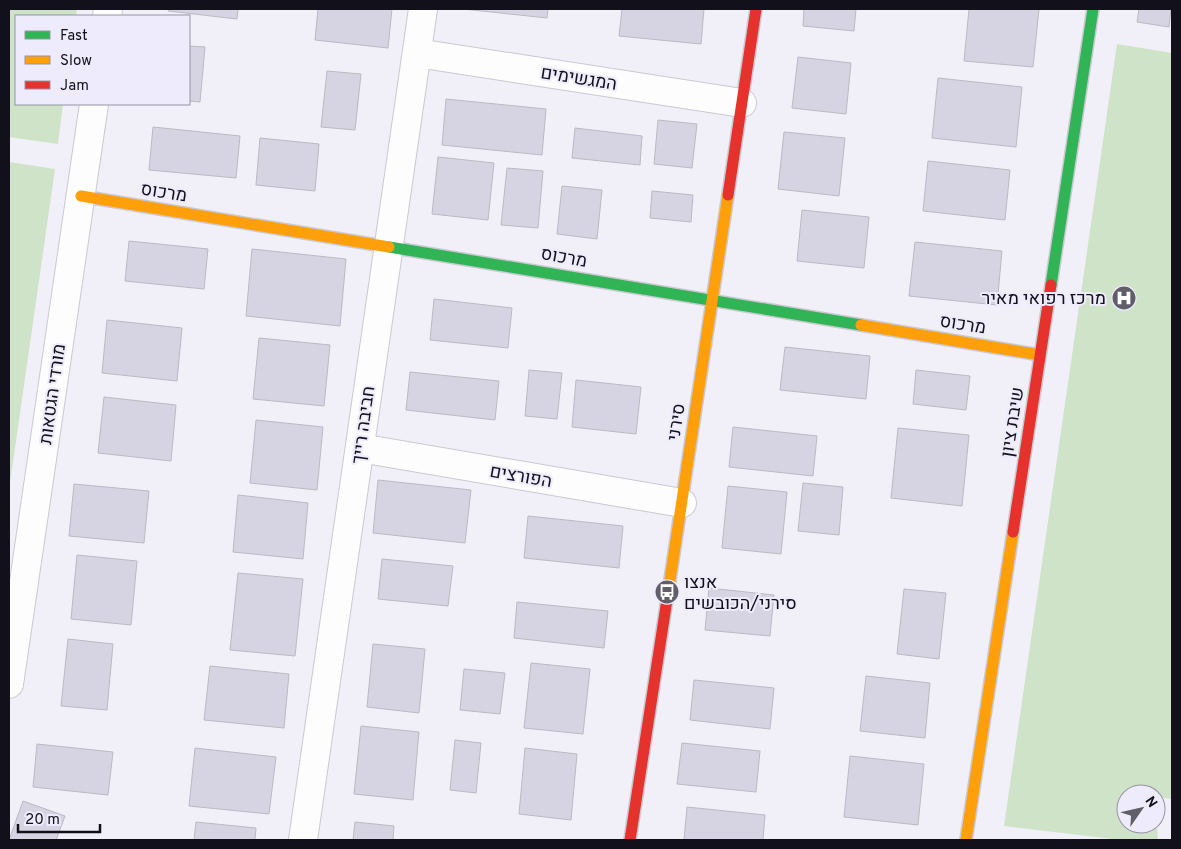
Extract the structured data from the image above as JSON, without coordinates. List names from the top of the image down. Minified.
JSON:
{"streets":{"street":["המגשימים","מרכוס","מורדי הגטאות","סירני","שיבת ציון","חביבה רייך","הפורצים"]},"crossings":[["המגשימים","סירני"],["המגשימים","חביבה רייך"],["מרכוס","מורדי הגטאות"],["מרכוס","סירני"],["מרכוס","שיבת ציון"],["מרכוס","חביבה רייך"],["סירני","הפורצים"],["חביבה רייך","הפורצים"]],"places":{"hospital":["מרכז רפואי מאיר"],"bus stop":["אנצו סירני/הכובשים"]},"legend":["Fast","Slow","Jam"],"scale_bar":"20 m","north":"top right"}
